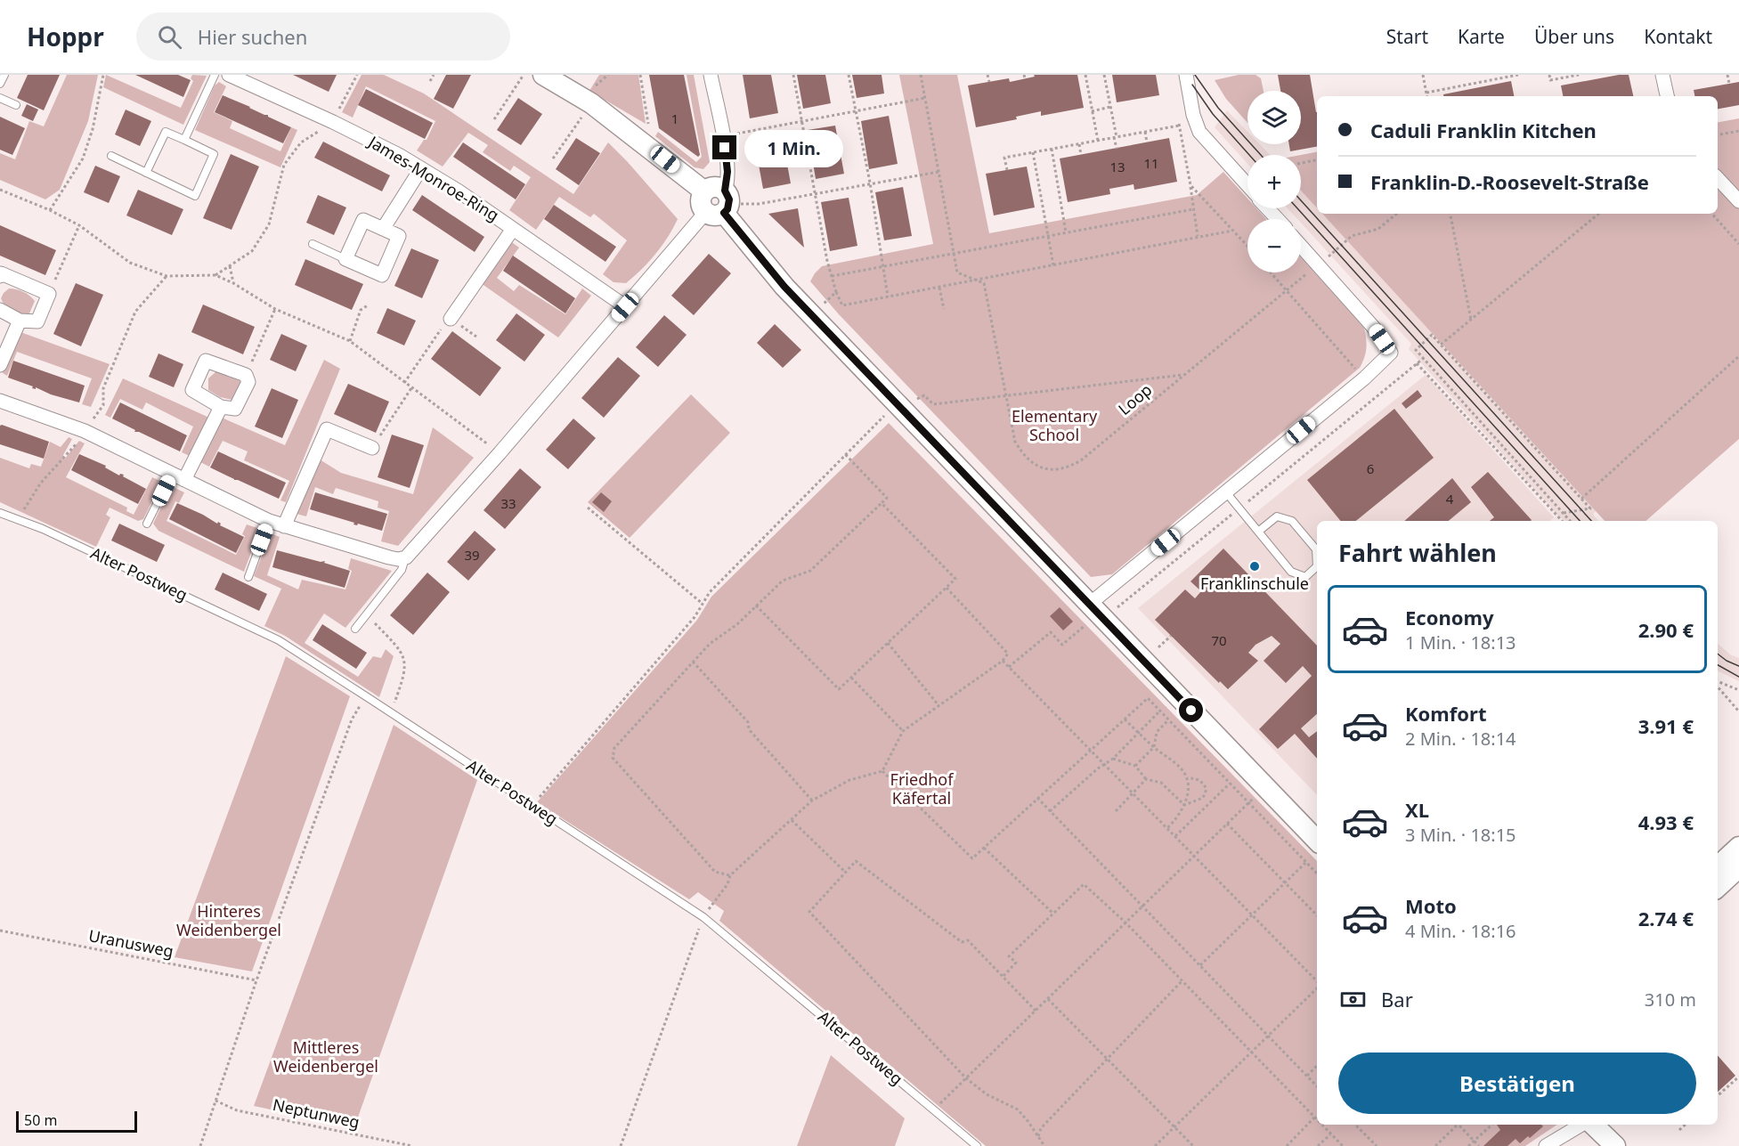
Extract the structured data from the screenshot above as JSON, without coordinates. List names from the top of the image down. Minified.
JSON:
{"streets":{"street":["James-Monroe-Ring"],"lane":["Alter Postweg"],"path":["Loop","Uranusweg","Neptunweg"]},"parks":["Elementary School","Friedhof Käfertal","Hinteres Weidenbergel","Mittleres Weidenbergel"],"places":["Franklinschule"],"house_numbers":["1","11","13","6","4","33","39","70"],"scale_bar":"50 m","page":{"header":"Hoppr","search":"Hier suchen","nav":["Start","Karte","Über uns","Kontakt"],"map_buttons":["+","−"],"banner":["Caduli Franklin Kitchen","Franklin-D.-Roosevelt-Straße"],"bubble":"1 Min.","heading":"Fahrt wählen","list":[{"name":"Economy","note":"1 Min. · 18:13","value":"2.90 €"},{"name":"Komfort","note":"2 Min. · 18:14","value":"3.91 €"},{"name":"XL","note":"3 Min. · 18:15","value":"4.93 €"},{"name":"Moto","note":"4 Min. · 18:16","value":"2.74 €"}],"pay":["Bar","310 m"],"buttons":"Bestätigen","scale":"50 m"}}
